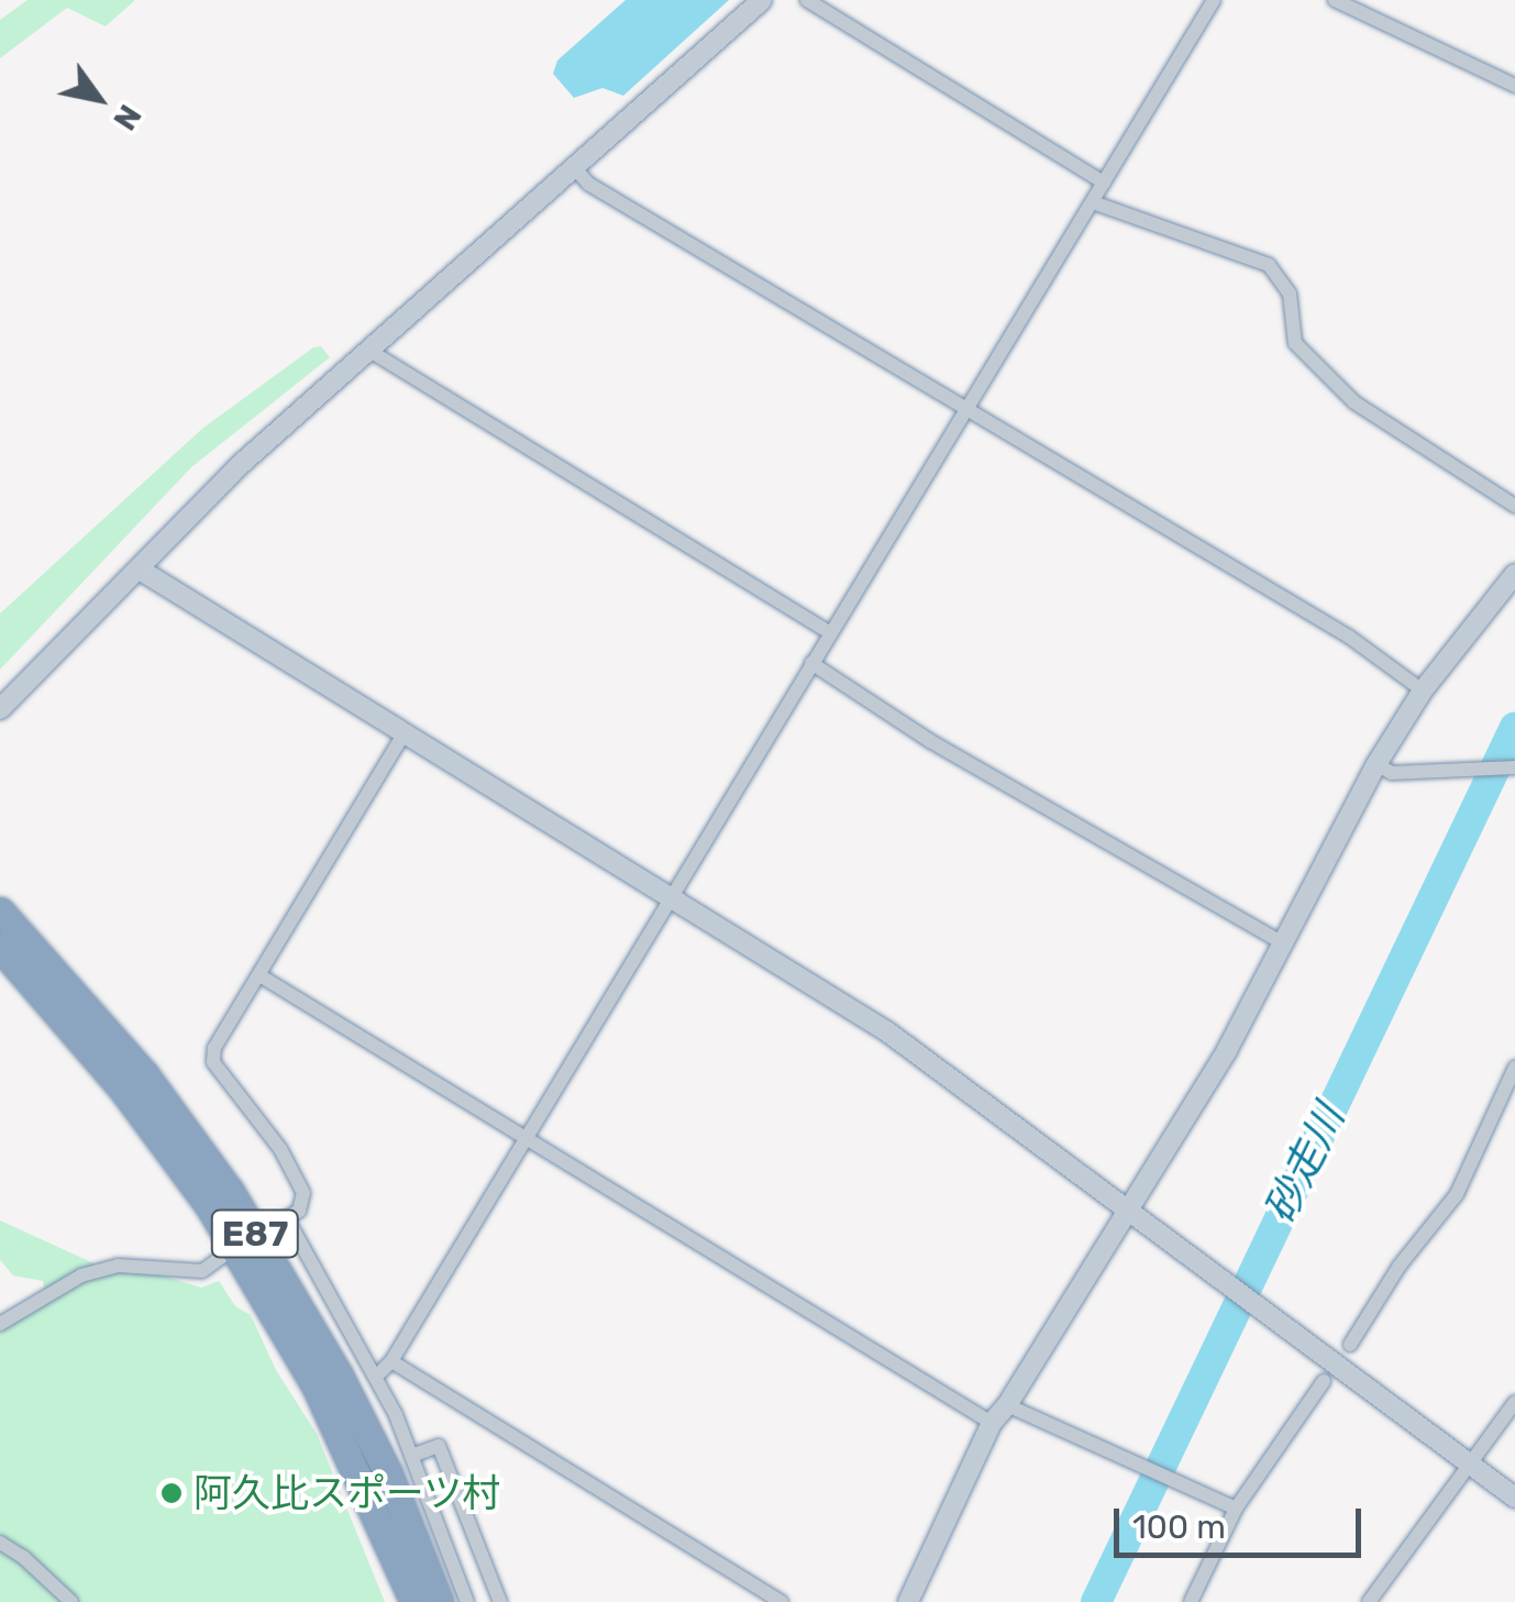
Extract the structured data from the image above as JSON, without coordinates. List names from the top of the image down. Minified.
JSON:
{"streets":{"highway":["E87"]},"water":["砂走川"],"places":["阿久比スポーツ村"],"scale_bar":"100 m","north":"bottom right"}
